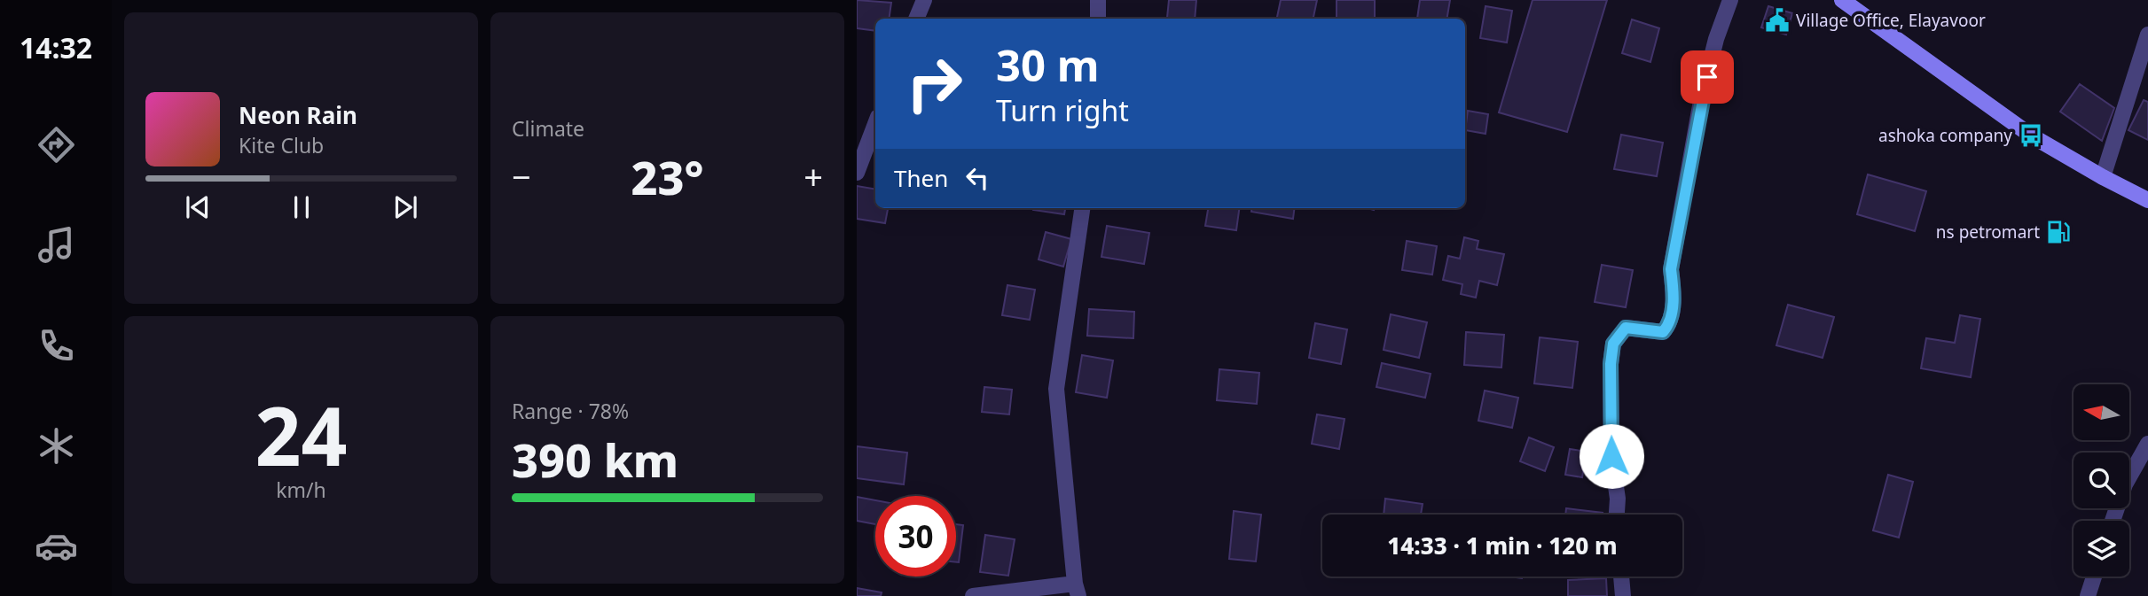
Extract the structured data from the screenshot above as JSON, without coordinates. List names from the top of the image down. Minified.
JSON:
{"places":{"public building":["Village Office, Elayavoor"],"bus stop":["ashoka company"],"fuel station":["ns petromart"]},"north":"left","page":{"tabs":"14:32","tile":["Climate",["24","km/h"],["Range · 78%","390 km"]],"turn":["30 m","Turn right"],"song":["Neon Rain","Kite Club"],"then":"Then","heat":["−","23°","+"],"limit":"30","trip":"14:33 · 1 min · 120 m"}}
